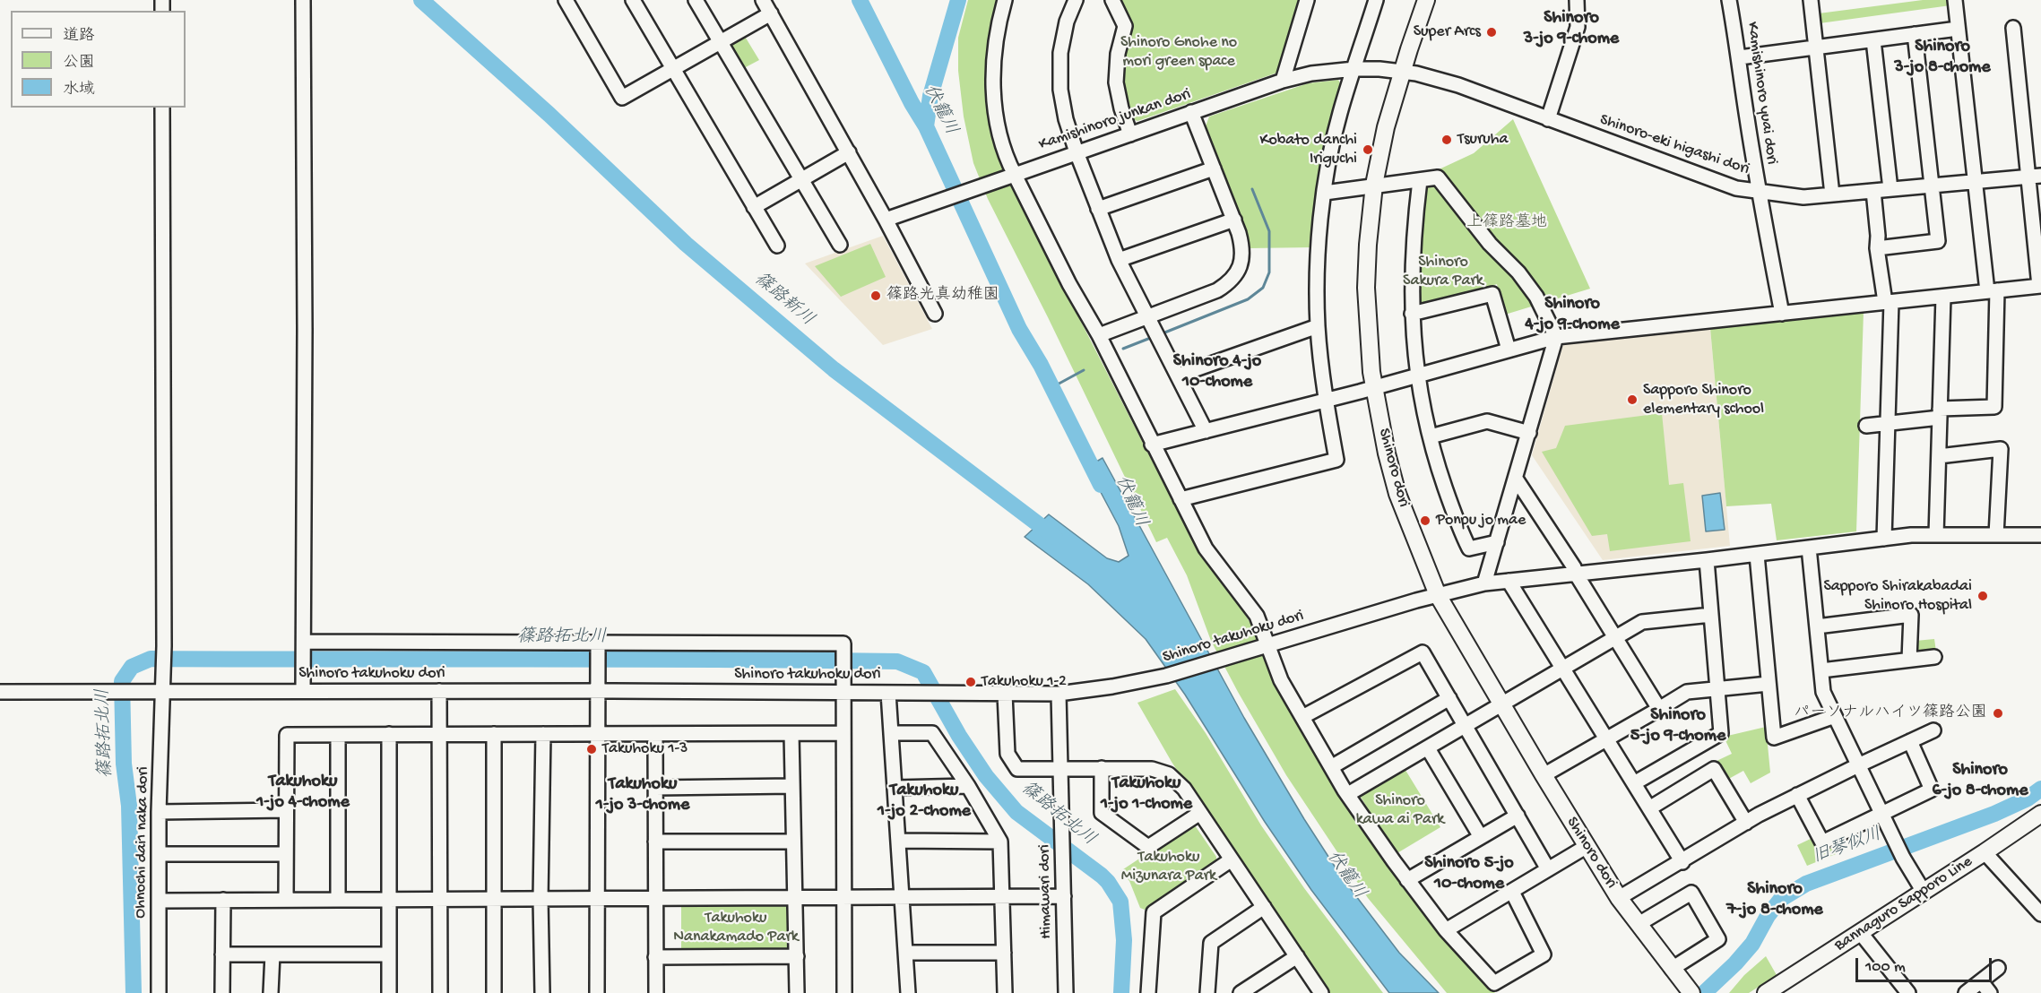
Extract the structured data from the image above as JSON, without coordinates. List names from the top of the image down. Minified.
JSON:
{"streets":{"main road":["Shinoro dori","Bannaguro Sapporo Line"],"street":["Kamishinoro yuai dori","Kamishinoro junkan dori","Shinoro-eki higashi dori","Shinoro takuhoku dori","Ohnochi dai1 naka dori","Himawari dori"]},"crossings":[["Kamishinoro yuai dori","Shinoro-eki higashi dori"],["Kamishinoro junkan dori","Shinoro-eki higashi dori"],["Kamishinoro junkan dori","Shinoro dori"],["Shinoro-eki higashi dori","Shinoro dori"],["Shinoro dori","Shinoro takuhoku dori"],["Shinoro takuhoku dori","Ohnochi dai1 naka dori"],["Shinoro takuhoku dori","Himawari dori"]],"districts":["Shinoro 3-jo 9-chome","Shinoro 3-jo 8-chome","Shinoro 4-jo 9-chome","Shinoro 4-jo 10-chome","Shinoro 5-jo 9-chome","Shinoro 6-jo 8-chome","Takuhoku 1-jo 4-chome","Takuhoku 1-jo 1-chome","Takuhoku 1-jo 3-chome","Takuhoku 1-jo 2-chome","Shinoro 5-jo 10-chome","Shinoro 7-jo 8-chome"],"water":["伏籠川","篠路新川","篠路拓北川","旧琴似川"],"parks":["Shinoro Gnohe no mori green space","上篠路墓地","Shinoro Sakura Park","Shinoro kawa ai Park","Takuhoku Mizunara Park","Takuhoku Nanakamado Park"],"places":["Super Arcs","Tsuruha","Kobato danchi Iriguchi","篠路光真幼稚園","Sapporo Shinoro elementary school","Ponpu jo mae","Sapporo Shirakabadai Shinoro Hospital","Takuhoku 1-2","パーソナルハイツ篠路公園","Takuhoku 1-3"],"legend":["道路","公園","水域"],"scale_bar":"100 m"}
